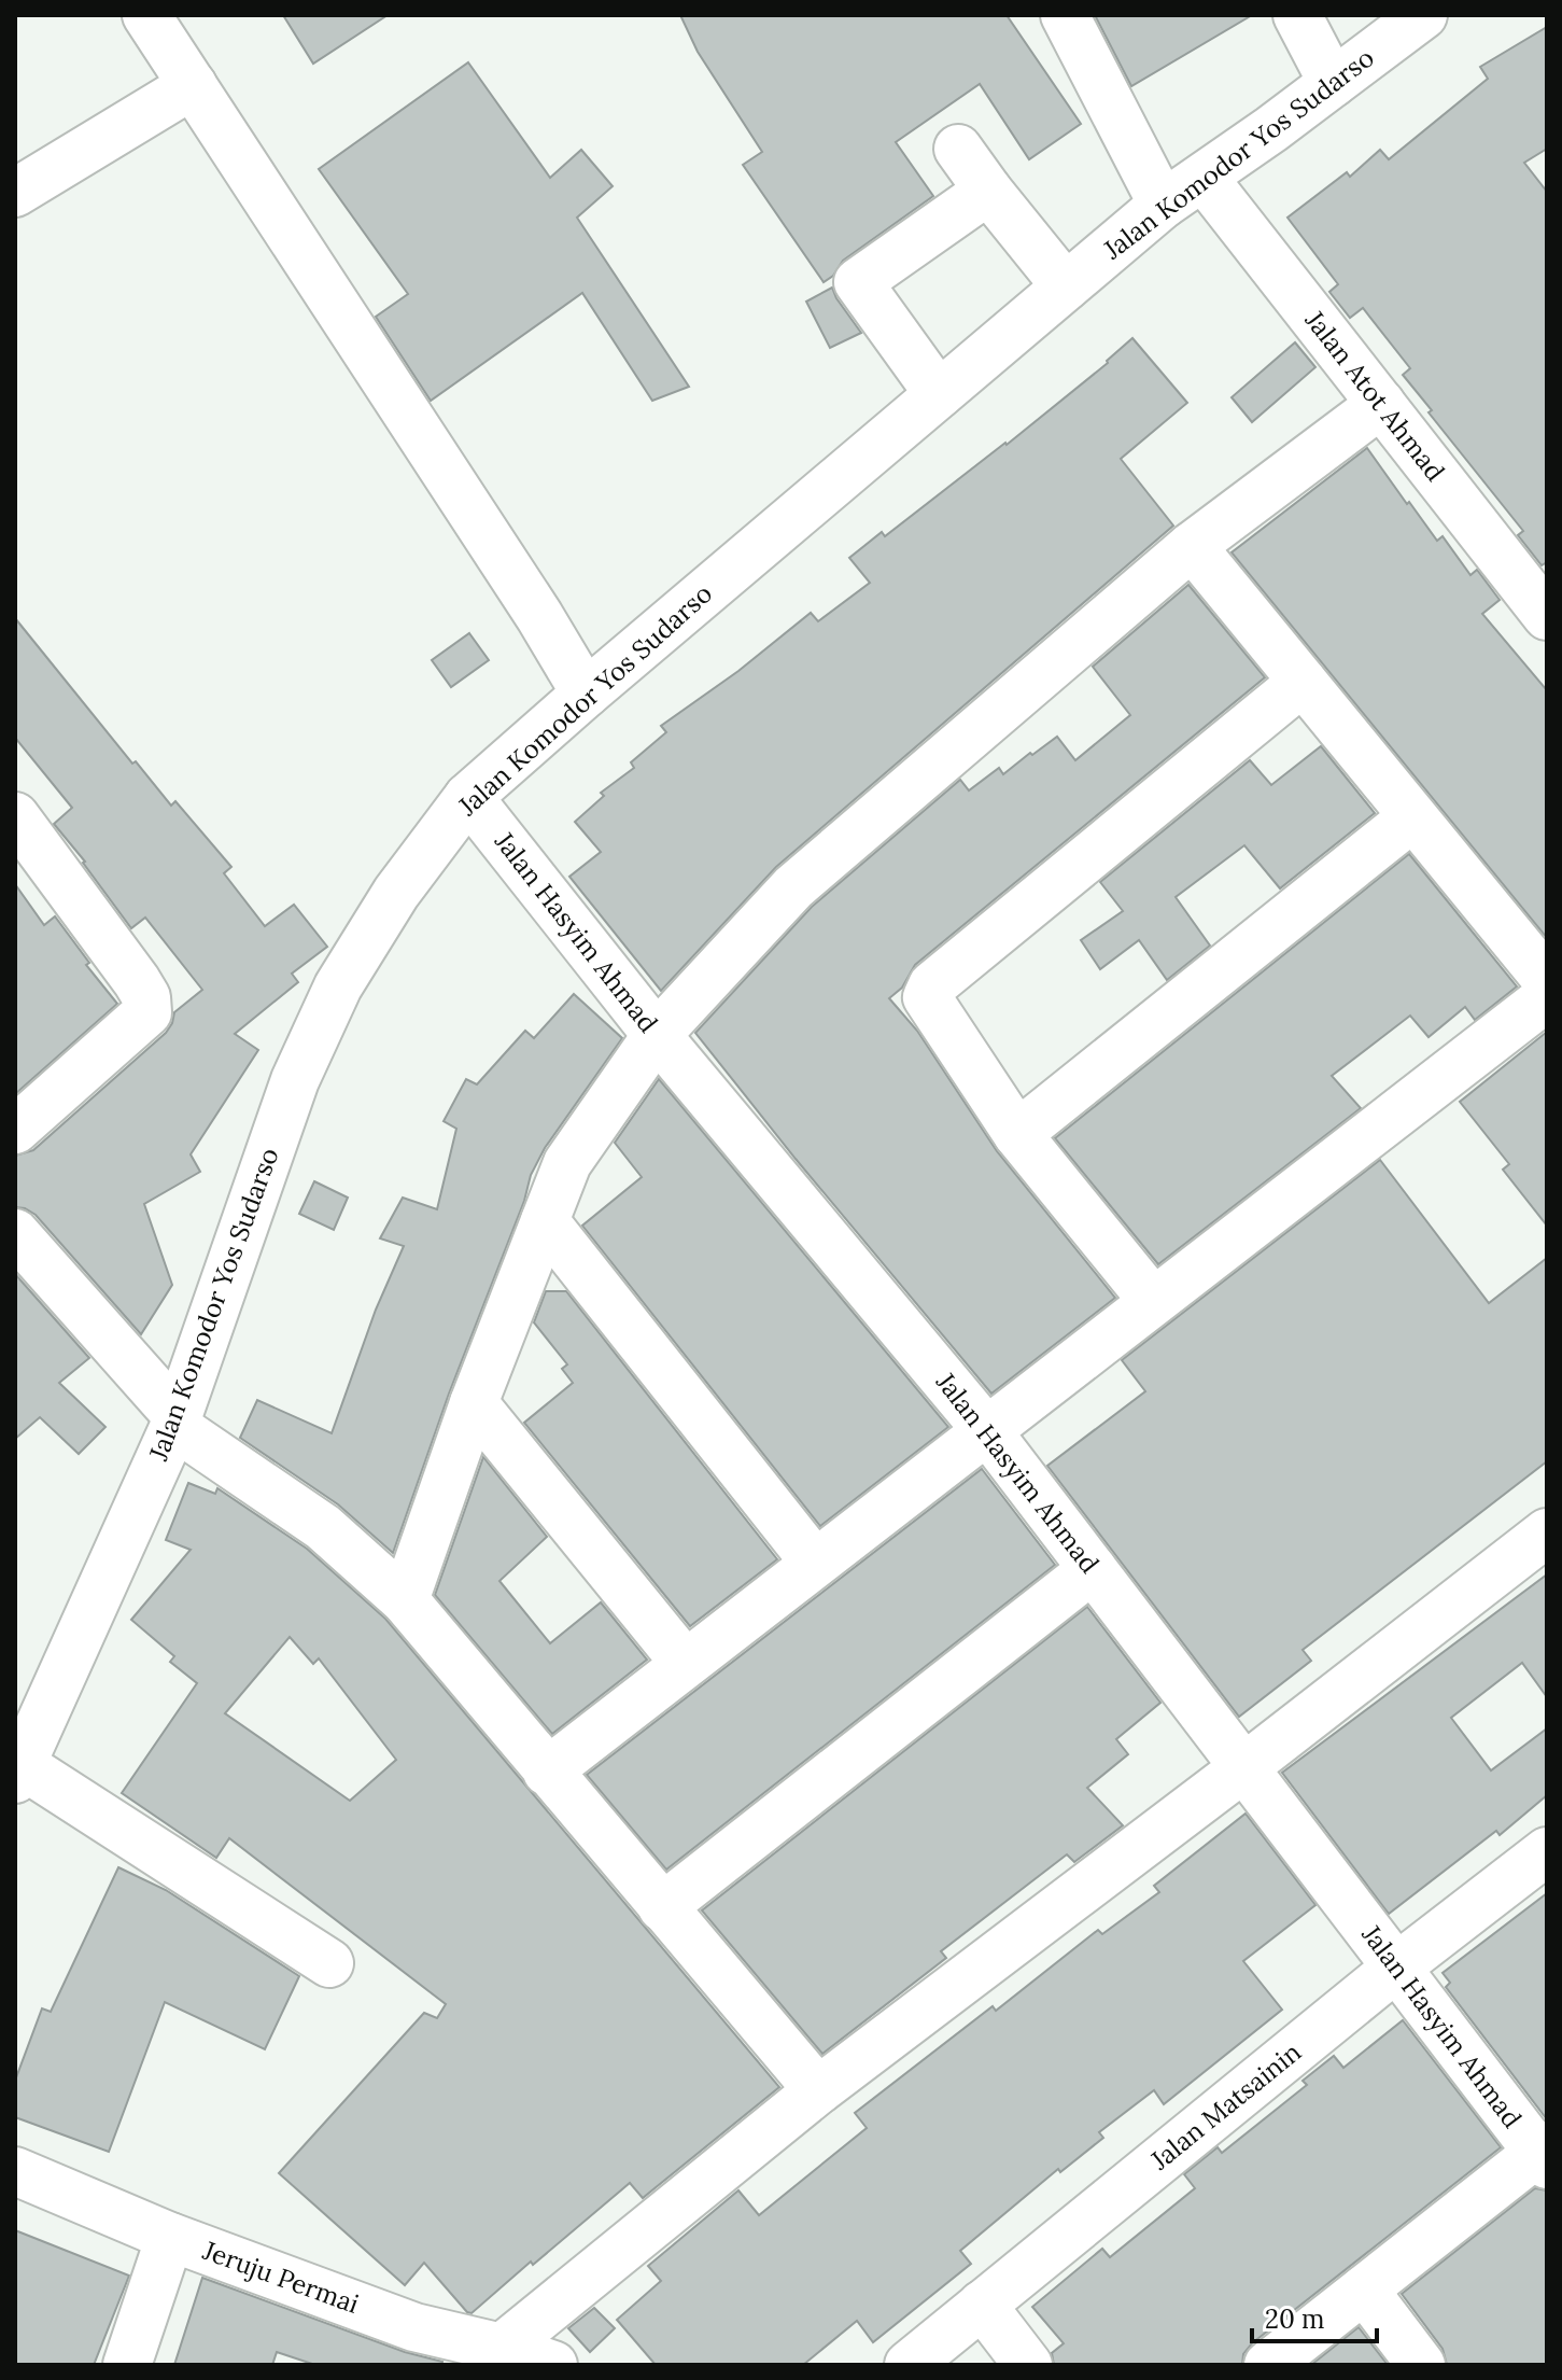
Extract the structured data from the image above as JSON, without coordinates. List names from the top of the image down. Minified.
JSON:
{"streets":{"street":["Jalan Komodor Yos Sudarso","Jalan Atot Ahmad","Jalan Hasyim Ahmad","Jalan Matsainin","Jeruju Permai"]},"crossings":[["Jalan Komodor Yos Sudarso","Jalan Atot Ahmad"],["Jalan Komodor Yos Sudarso","Jalan Hasyim Ahmad"],["Jalan Hasyim Ahmad","Jalan Matsainin"]],"scale_bar":"20 m"}
